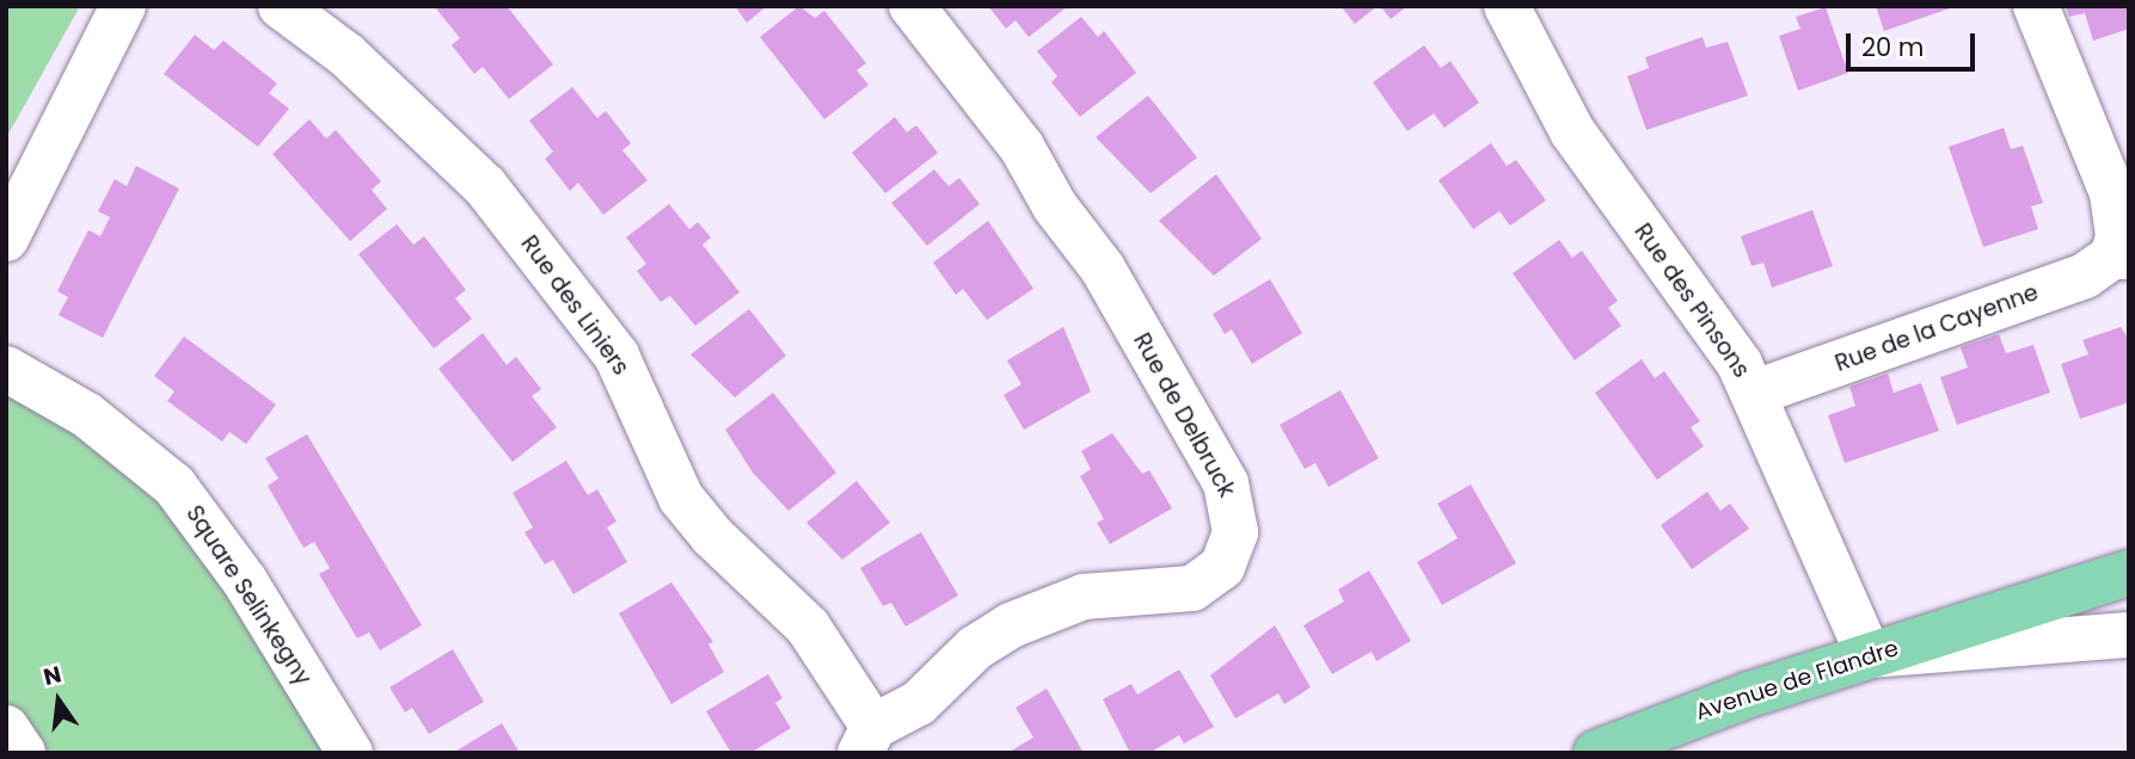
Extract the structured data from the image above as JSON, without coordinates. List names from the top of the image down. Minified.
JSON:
{"streets":{"main road":["Avenue de Flandre"],"street":["Rue des Pinsons","Rue des Liniers","Rue de la Cayenne","Rue de Delbruck","Square Selinkegny"]},"crossings":[["Rue des Pinsons","Rue de la Cayenne"],["Rue des Pinsons","Avenue de Flandre"],["Rue des Liniers","Rue de Delbruck"]],"scale_bar":"20 m","north":"top"}
